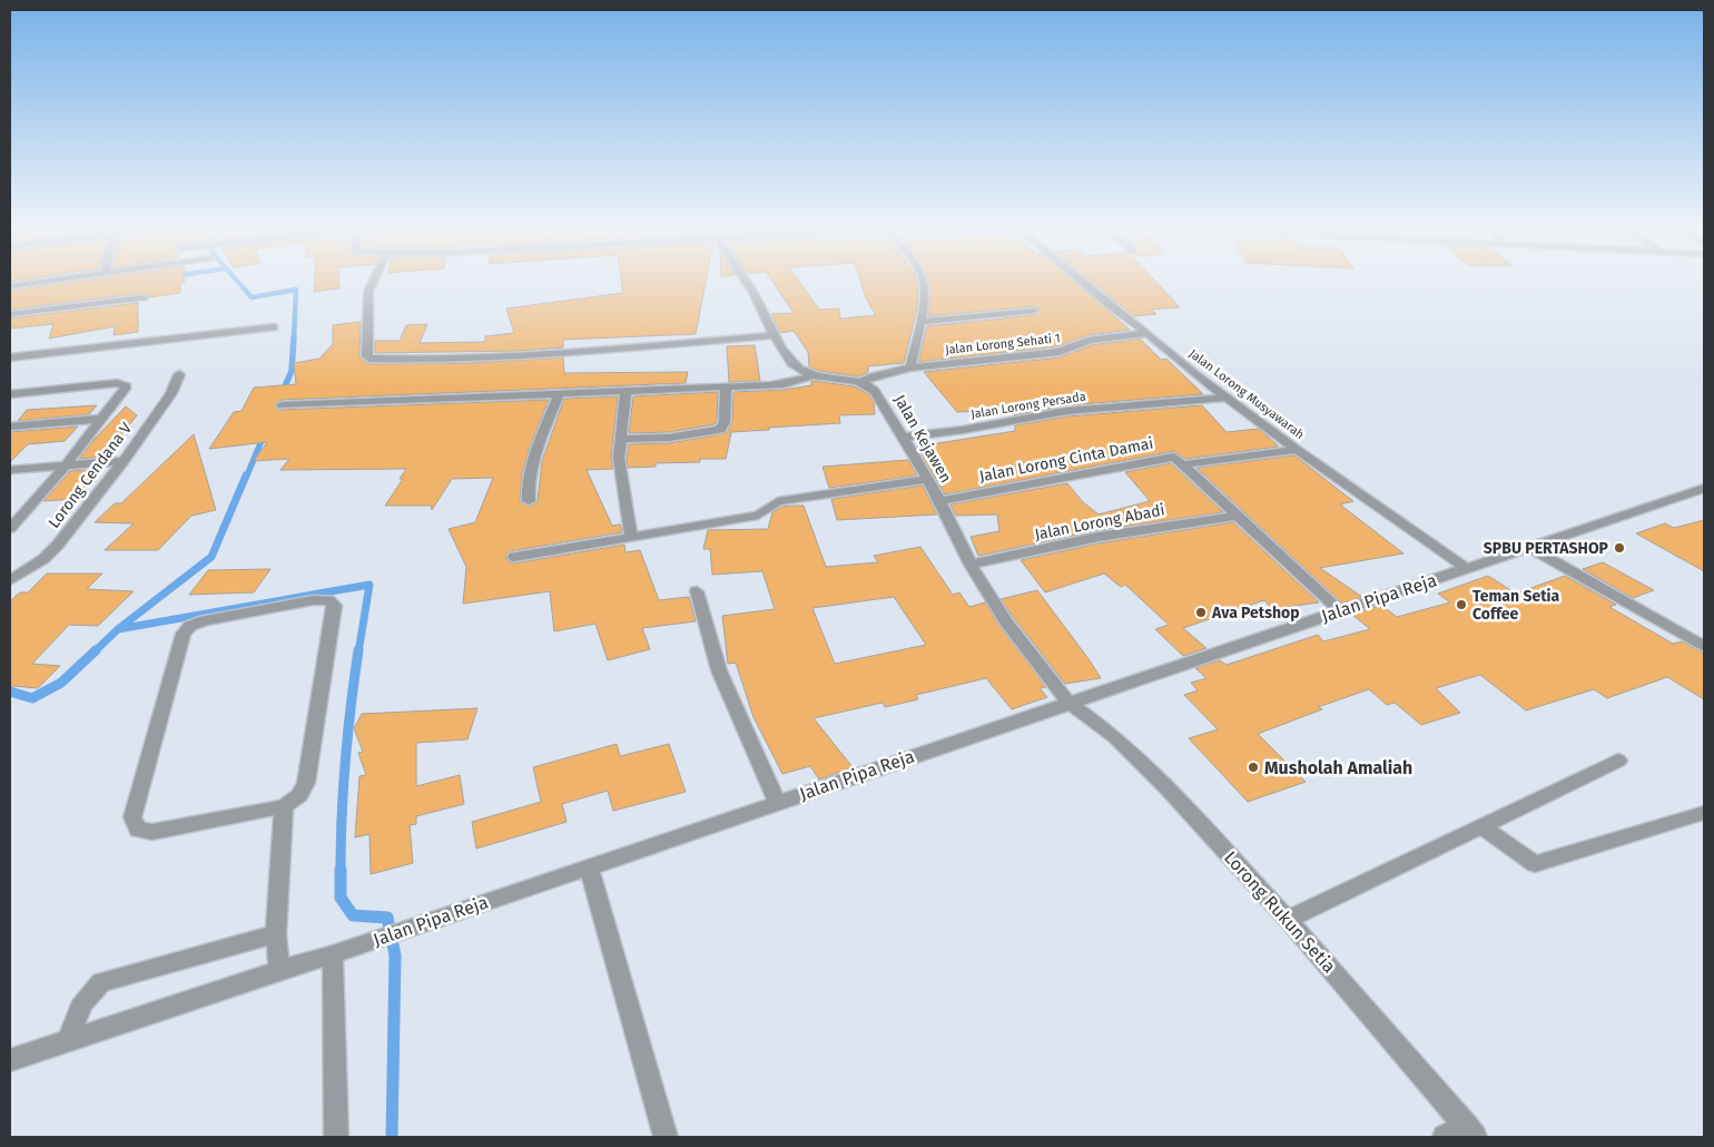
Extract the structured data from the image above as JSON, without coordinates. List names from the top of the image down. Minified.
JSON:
{"streets":{"street":["Jalan Lorong Sehati 1","Jalan Lorong Musyawarah","Jalan Lorong Persada","Jalan Kejawen","Jalan Lorong Cinta Damai","Lorong Cendana V","Jalan Lorong Abadi","Jalan Pipa Reja","Lorong Rukun Setia"]},"crossings":[["Jalan Lorong Sehati 1","Jalan Lorong Musyawarah"],["Jalan Lorong Sehati 1","Jalan Kejawen"],["Jalan Lorong Musyawarah","Jalan Lorong Persada"],["Jalan Lorong Musyawarah","Jalan Pipa Reja"],["Jalan Lorong Persada","Jalan Kejawen"],["Jalan Kejawen","Jalan Lorong Cinta Damai"],["Jalan Kejawen","Jalan Lorong Abadi"],["Jalan Kejawen","Jalan Pipa Reja"],["Jalan Kejawen","Lorong Rukun Setia"],["Jalan Pipa Reja","Lorong Rukun Setia"]],"places":["SPBU PERTASHOP","Teman Setia Coffee","Ava Petshop","Musholah Amaliah"]}
